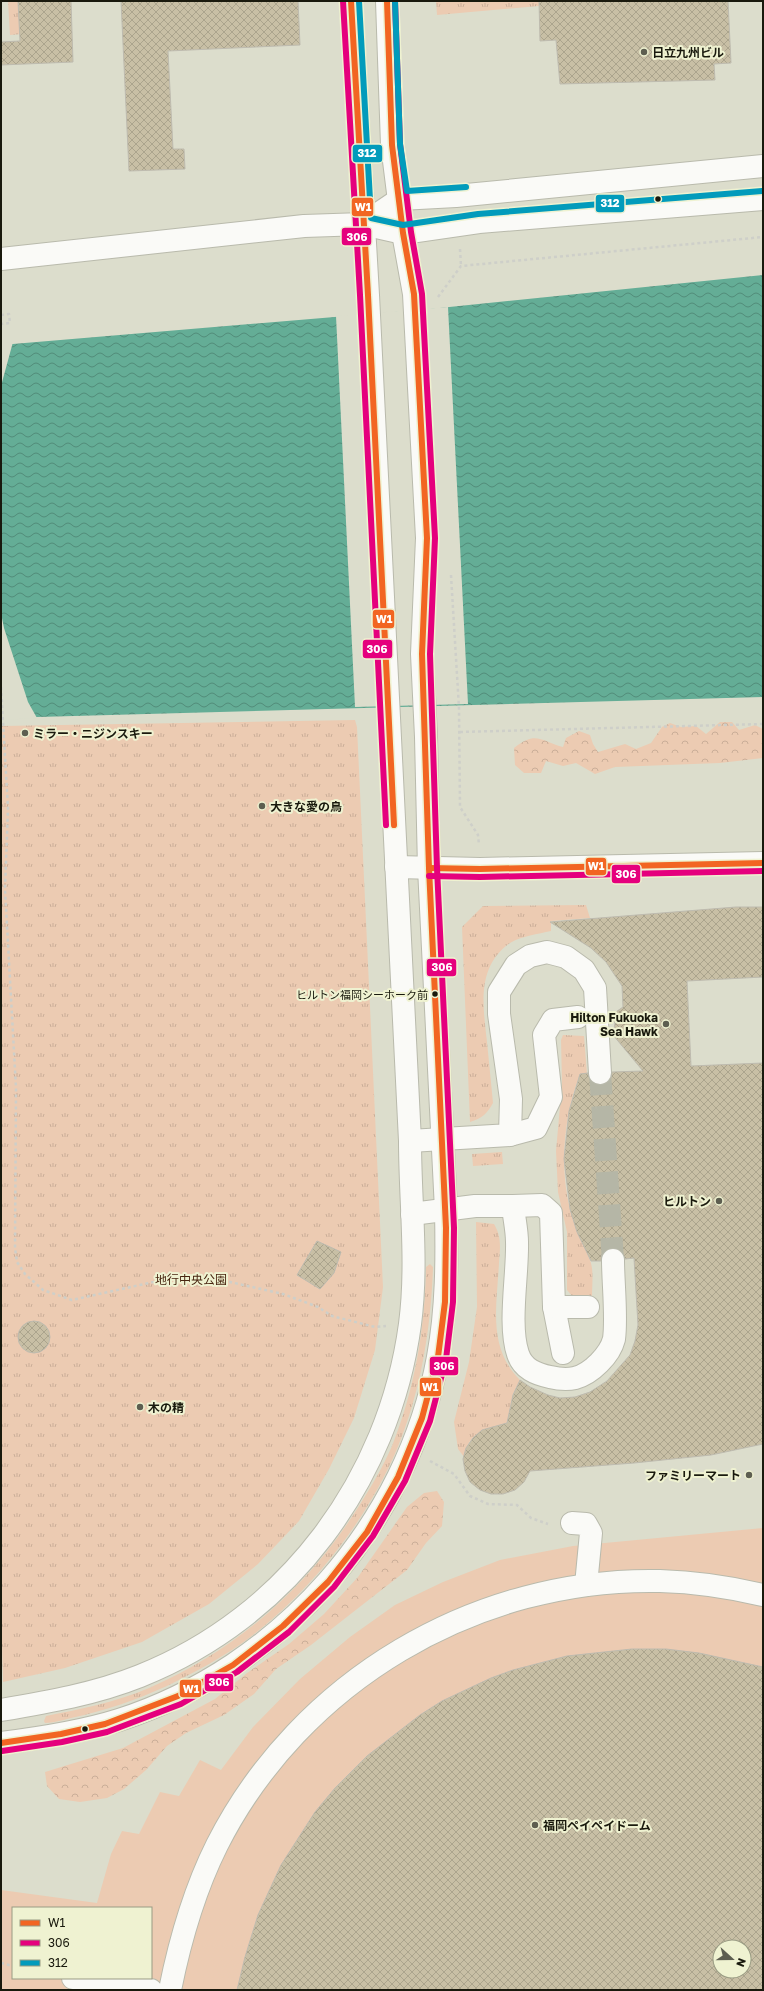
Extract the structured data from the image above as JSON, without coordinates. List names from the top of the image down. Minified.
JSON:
{"parks":["地行中央公園"],"places":["日立九州ビル","ミラー・ニジンスキー","大きな愛の鳥","ヒルトン福岡シーホーク前","Hilton Fukuoka Sea Hawk","ヒルトン","木の精","ファミリーマート","福岡ペイペイドーム"],"lines":["transit line W1","transit line 306","transit line 312"],"legend":["W1","306","312"],"north":"right"}
